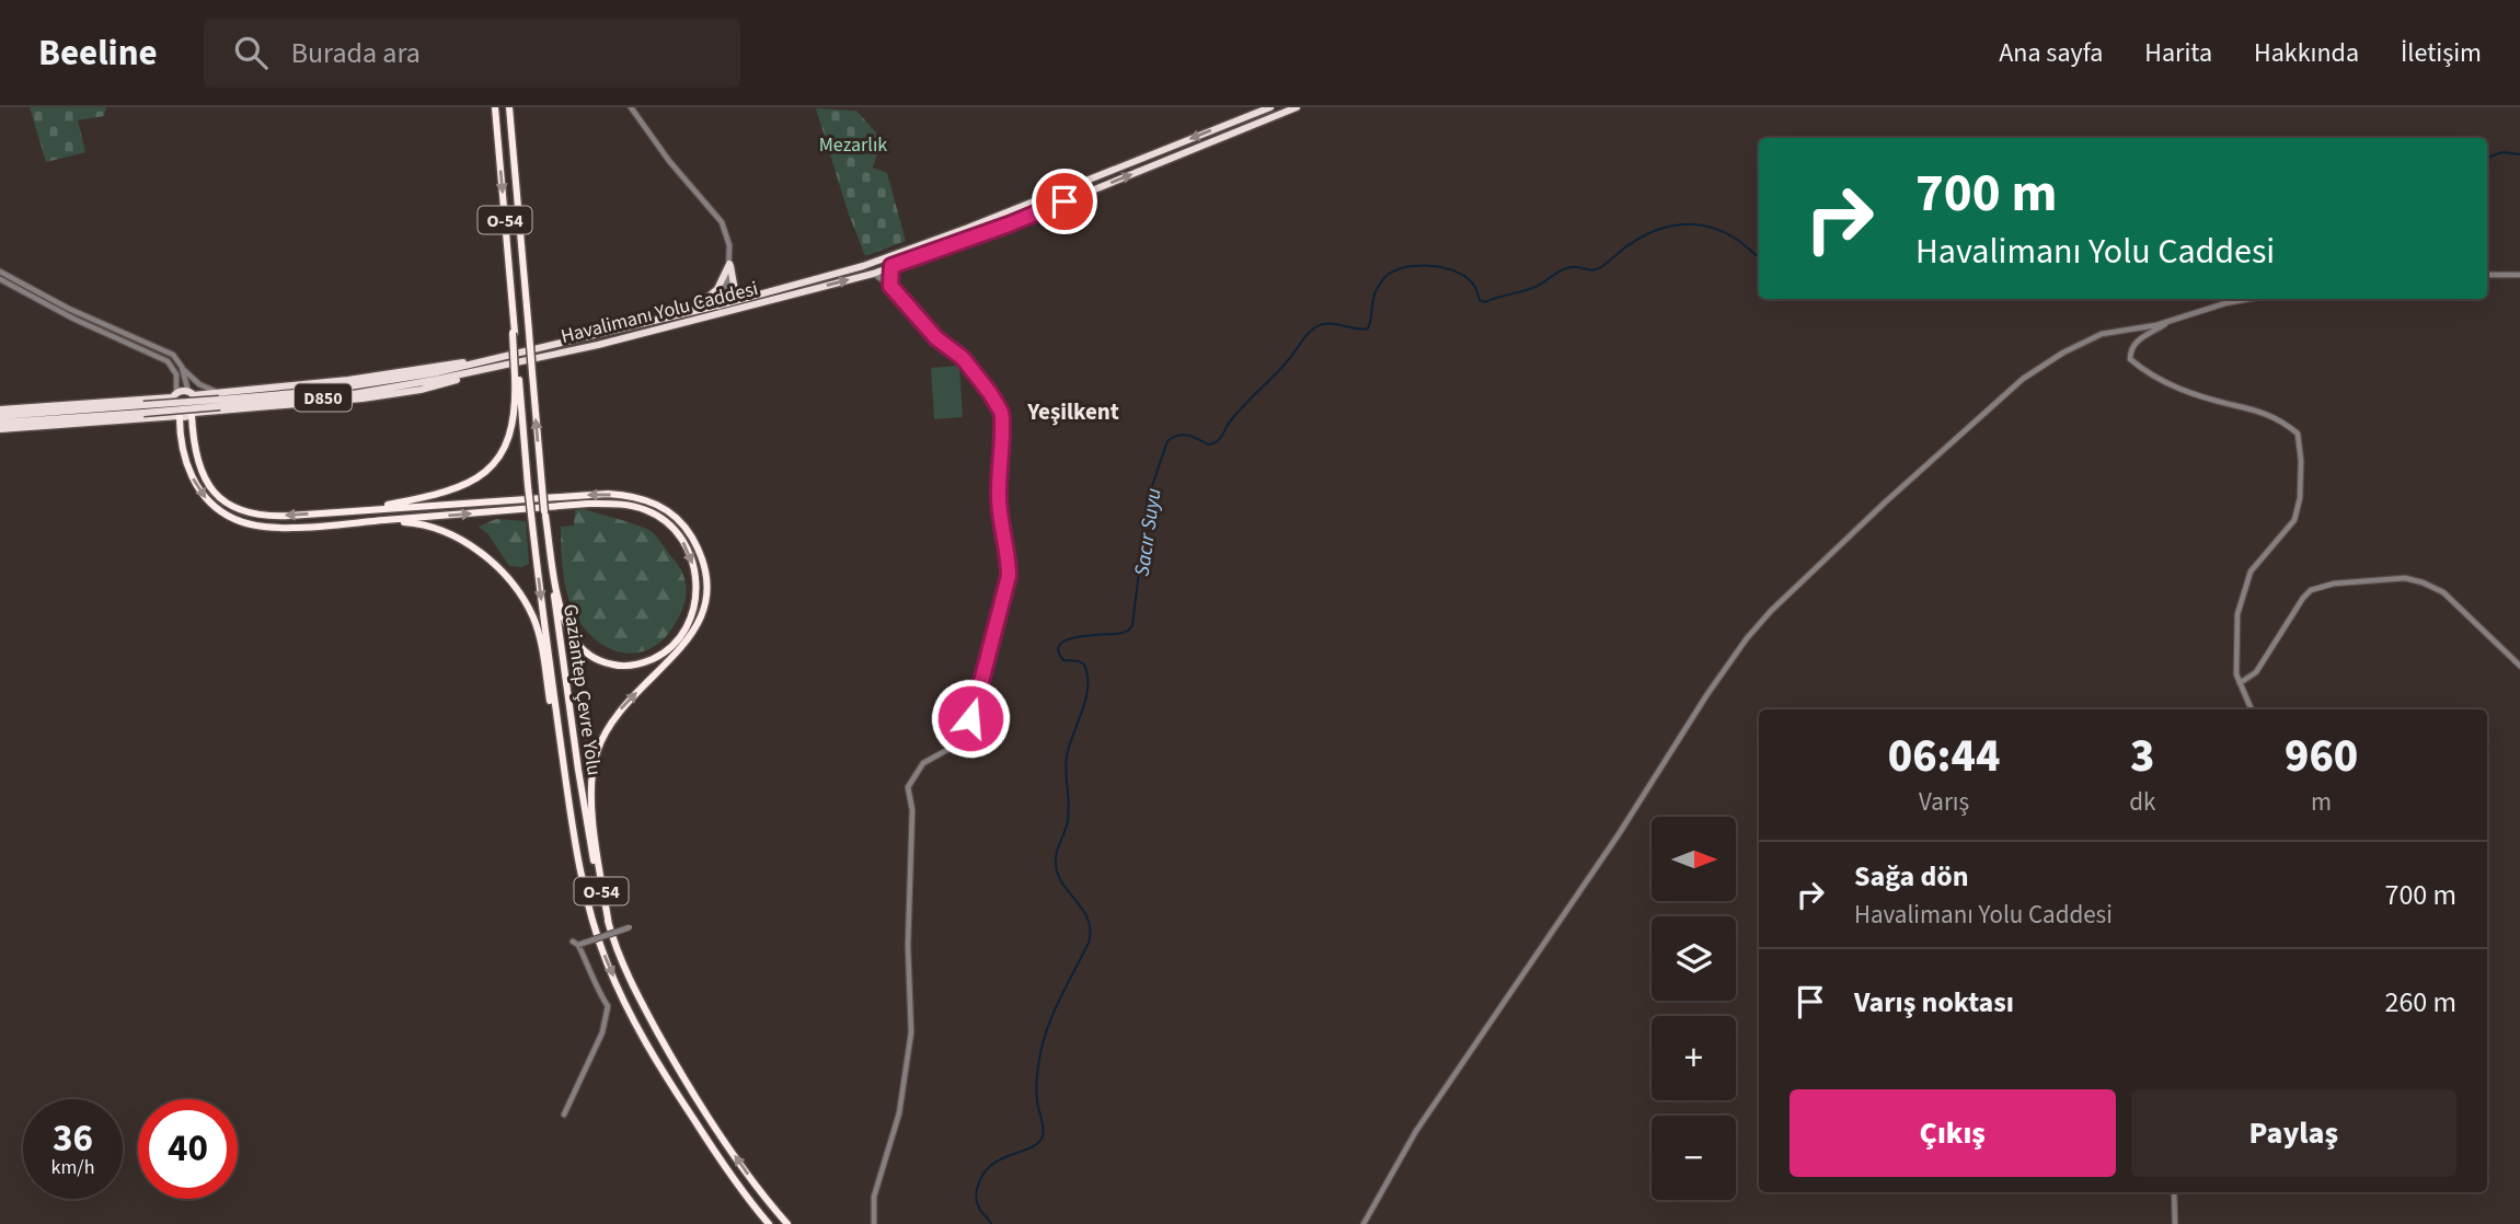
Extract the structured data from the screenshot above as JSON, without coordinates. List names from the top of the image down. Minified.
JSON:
{"streets":{"highway":["O-54","Havalimanı Yolu Caddesi","D850","Gaziantep Çevre Yolu"]},"districts":["Yeşilkent"],"water":["Sacır Suyu"],"parks":["Mezarlık"],"north":"right","page":{"header":"Beeline","search":"Burada ara","nav":["Ana sayfa","Harita","Hakkında","İletişim"],"turn":["700 m","Havalimanı Yolu Caddesi"],"eta":["06:44","Varış","3","dk","960","m"],"map_buttons":["+","−"],"list":[{"name":"Sağa dön","note":"Havalimanı Yolu Caddesi","value":"700 m"},{"name":"Varış noktası","value":"260 m"}],"buttons":["Çıkış","Paylaş"],"speed":"36 km/h","limit":"40"}}
